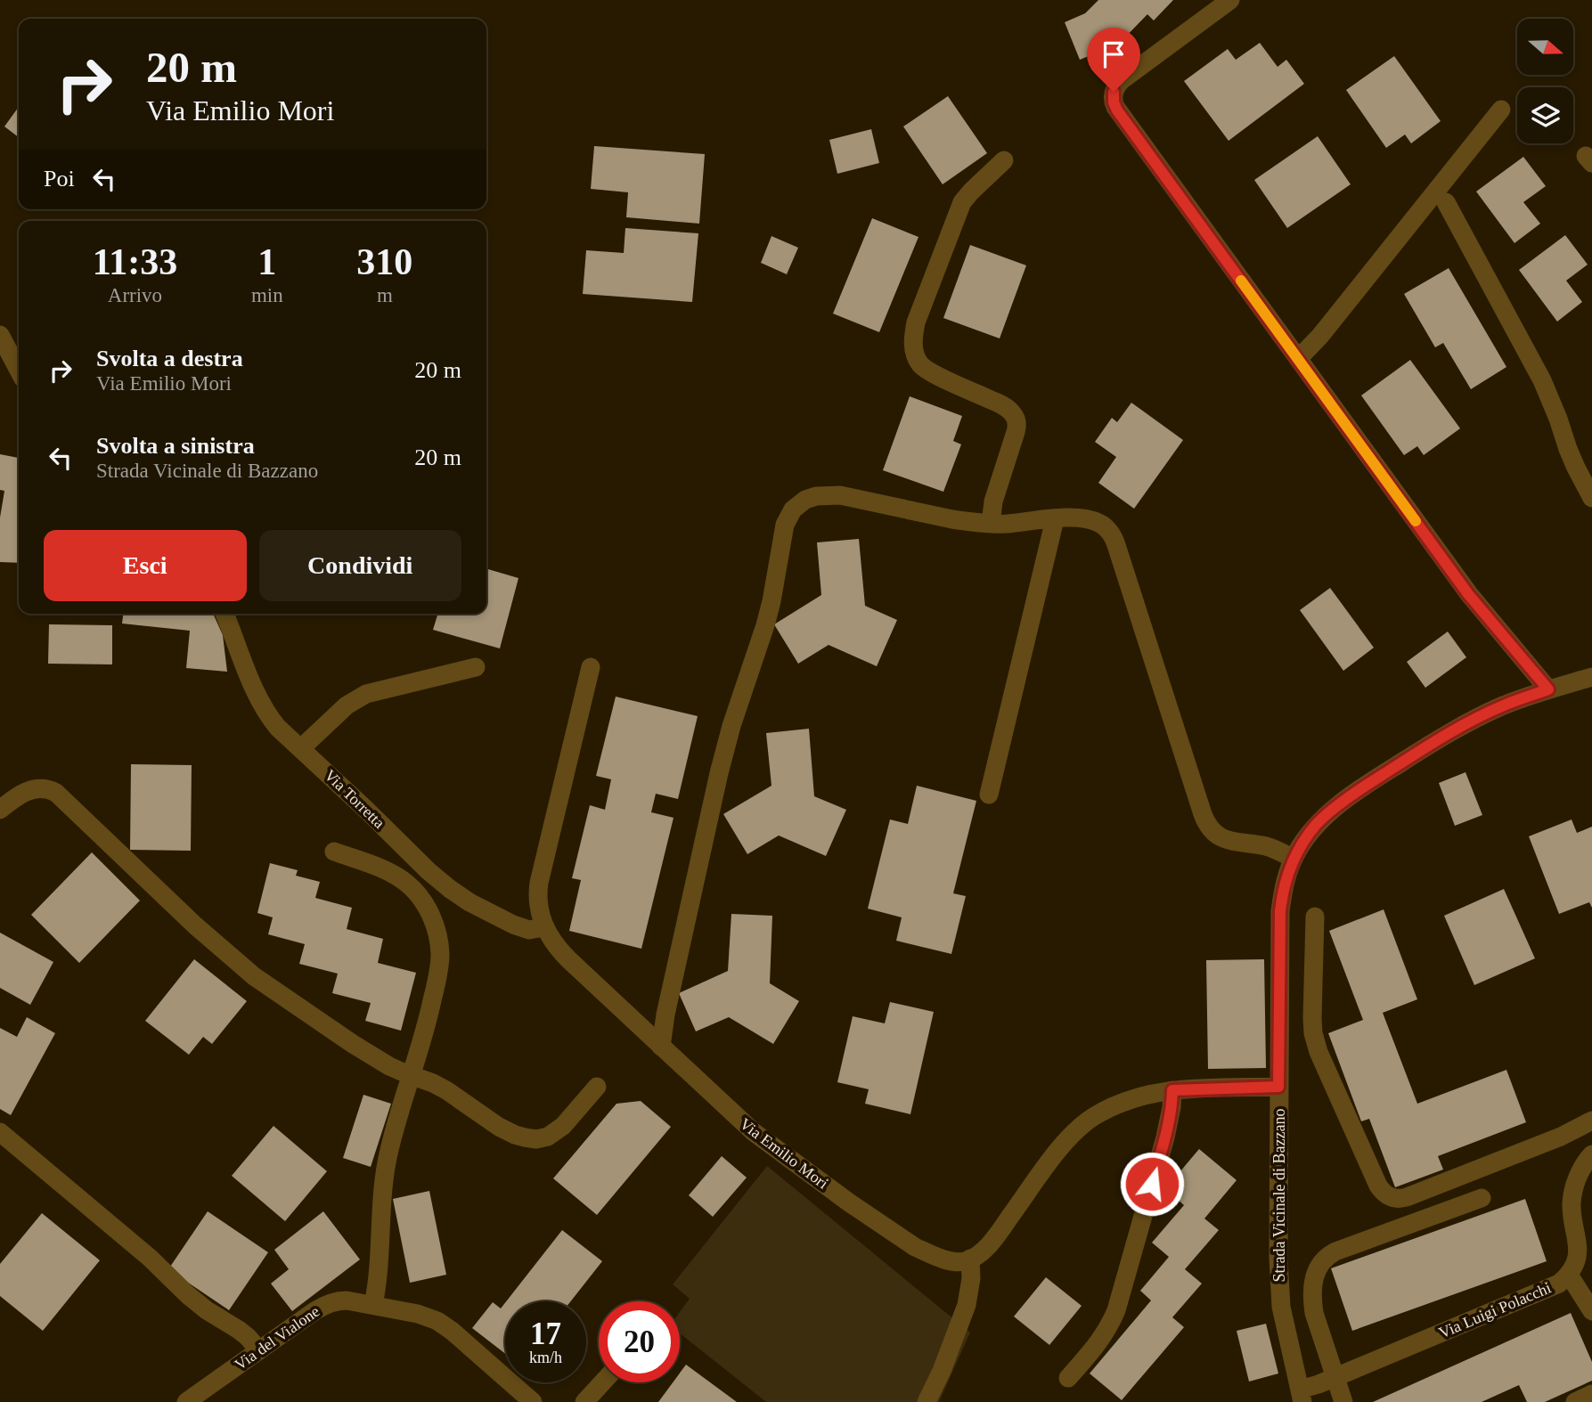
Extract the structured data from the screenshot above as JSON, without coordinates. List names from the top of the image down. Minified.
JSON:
{"streets":{"street":["Via Torretta","Via Emilio Mori","Strada Vicinale di Bazzano","Via Luigi Polacchi","Via del Vialone"]},"crossings":[["Via Torretta","Via Emilio Mori"],["Strada Vicinale di Bazzano","Via Luigi Polacchi"]],"north":"right","page":{"turn":["20 m","Via Emilio Mori"],"then":"Poi","eta":["11:33","Arrivo","1","min","310","m"],"list":[{"name":"Svolta a destra","note":"Via Emilio Mori","value":"20 m"},{"name":"Svolta a sinistra","note":"Strada Vicinale di Bazzano","value":"20 m"}],"buttons":["Esci","Condividi"],"speed":"17 km/h","limit":"20"}}
